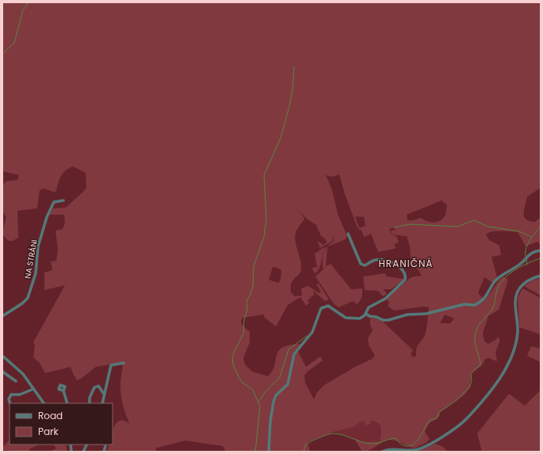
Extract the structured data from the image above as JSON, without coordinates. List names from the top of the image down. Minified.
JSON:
{"streets":{"street":["NA STRÁNI"]},"districts":["HRANIČNÁ"],"legend":["Road","Park"]}
